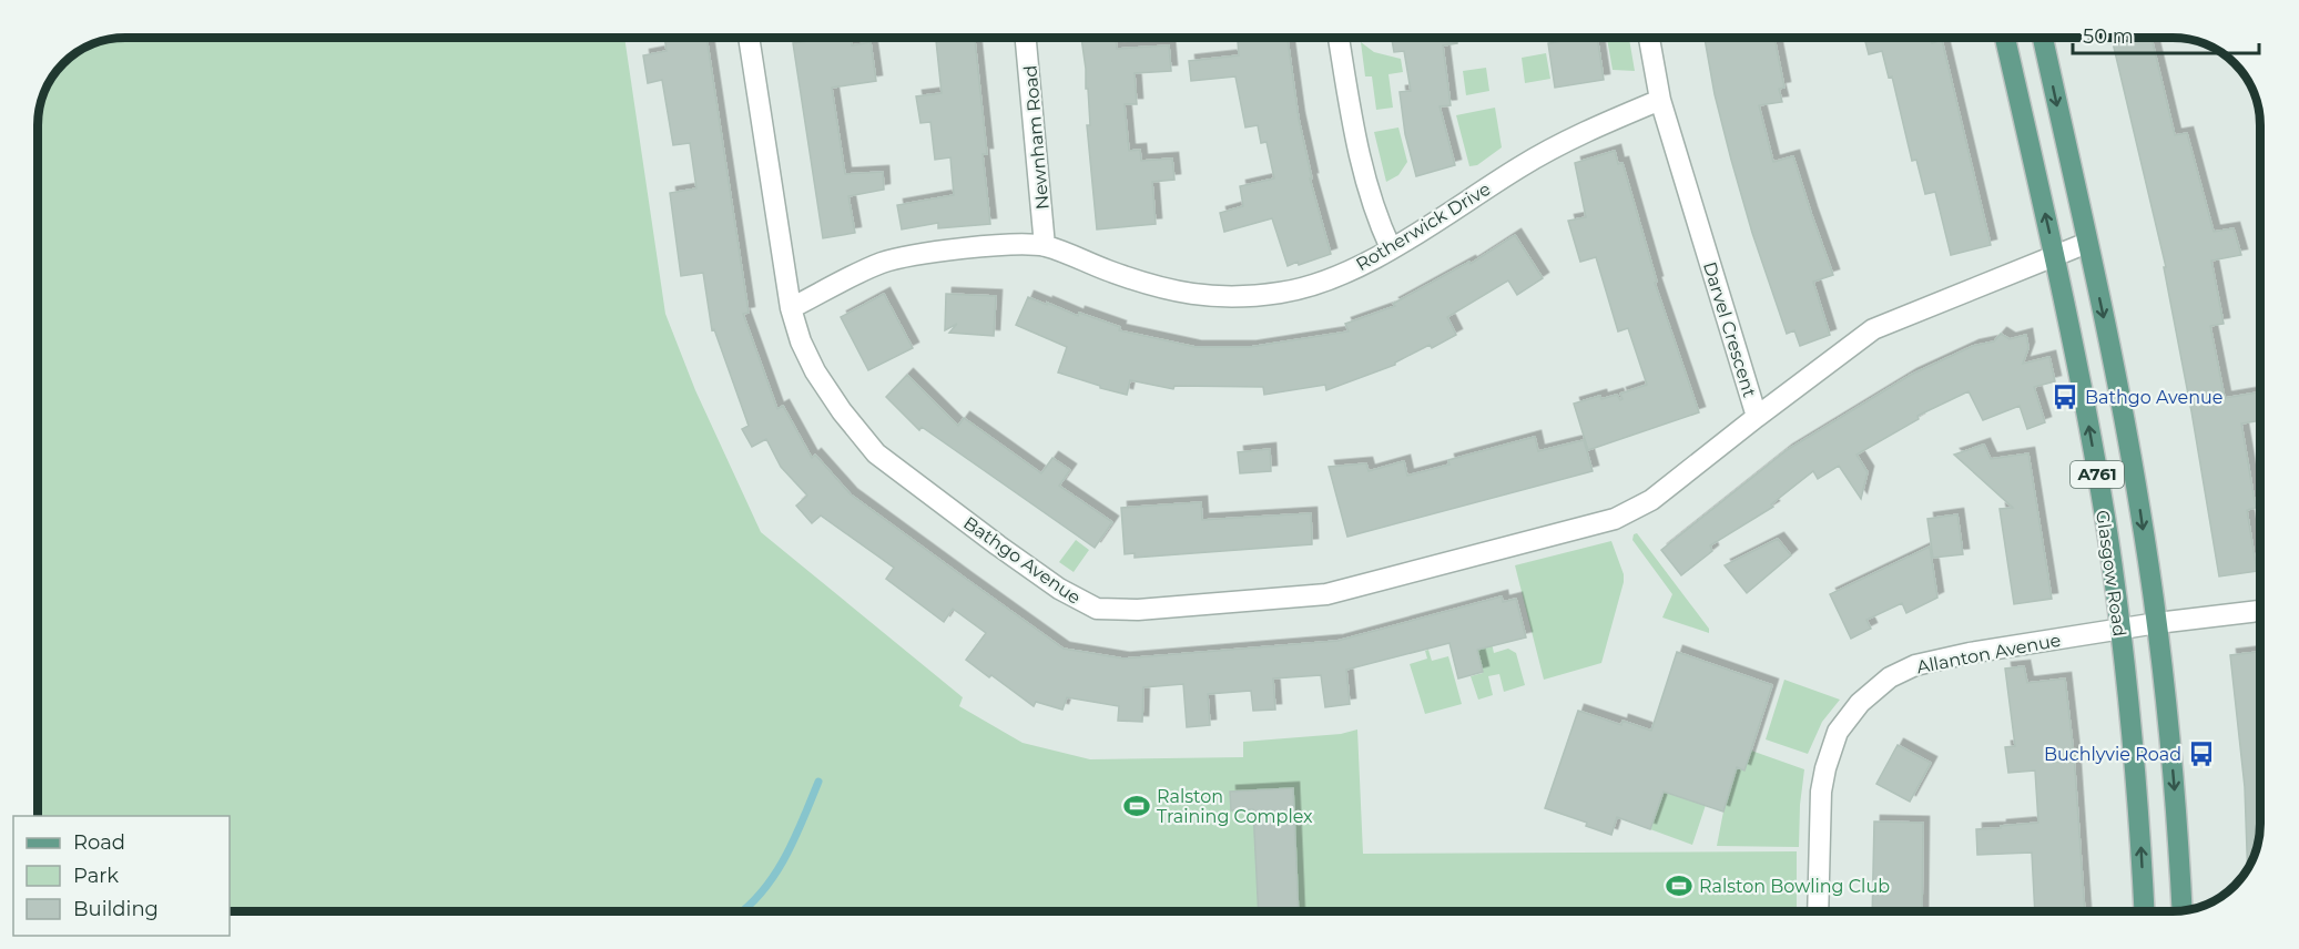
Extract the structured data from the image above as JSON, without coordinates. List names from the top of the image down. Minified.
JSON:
{"streets":{"main road":["A761","Glasgow Road"],"street":["Newnham Road","Rotherwick Drive","Darvel Crescent","Bathgo Avenue","Allanton Avenue"]},"crossings":[["Newnham Road","Rotherwick Drive"],["Rotherwick Drive","Darvel Crescent"],["Rotherwick Drive","Bathgo Avenue"],["Darvel Crescent","Bathgo Avenue"],["Darvel Crescent","Glasgow Road"],["Glasgow Road","Allanton Avenue"]],"places":{"bus stop":["Bathgo Avenue","Buchlyvie Road"],"sports":["Ralston Training Complex","Ralston Bowling Club"]},"legend":["Road","Park","Building"],"scale_bar":"50 m"}
